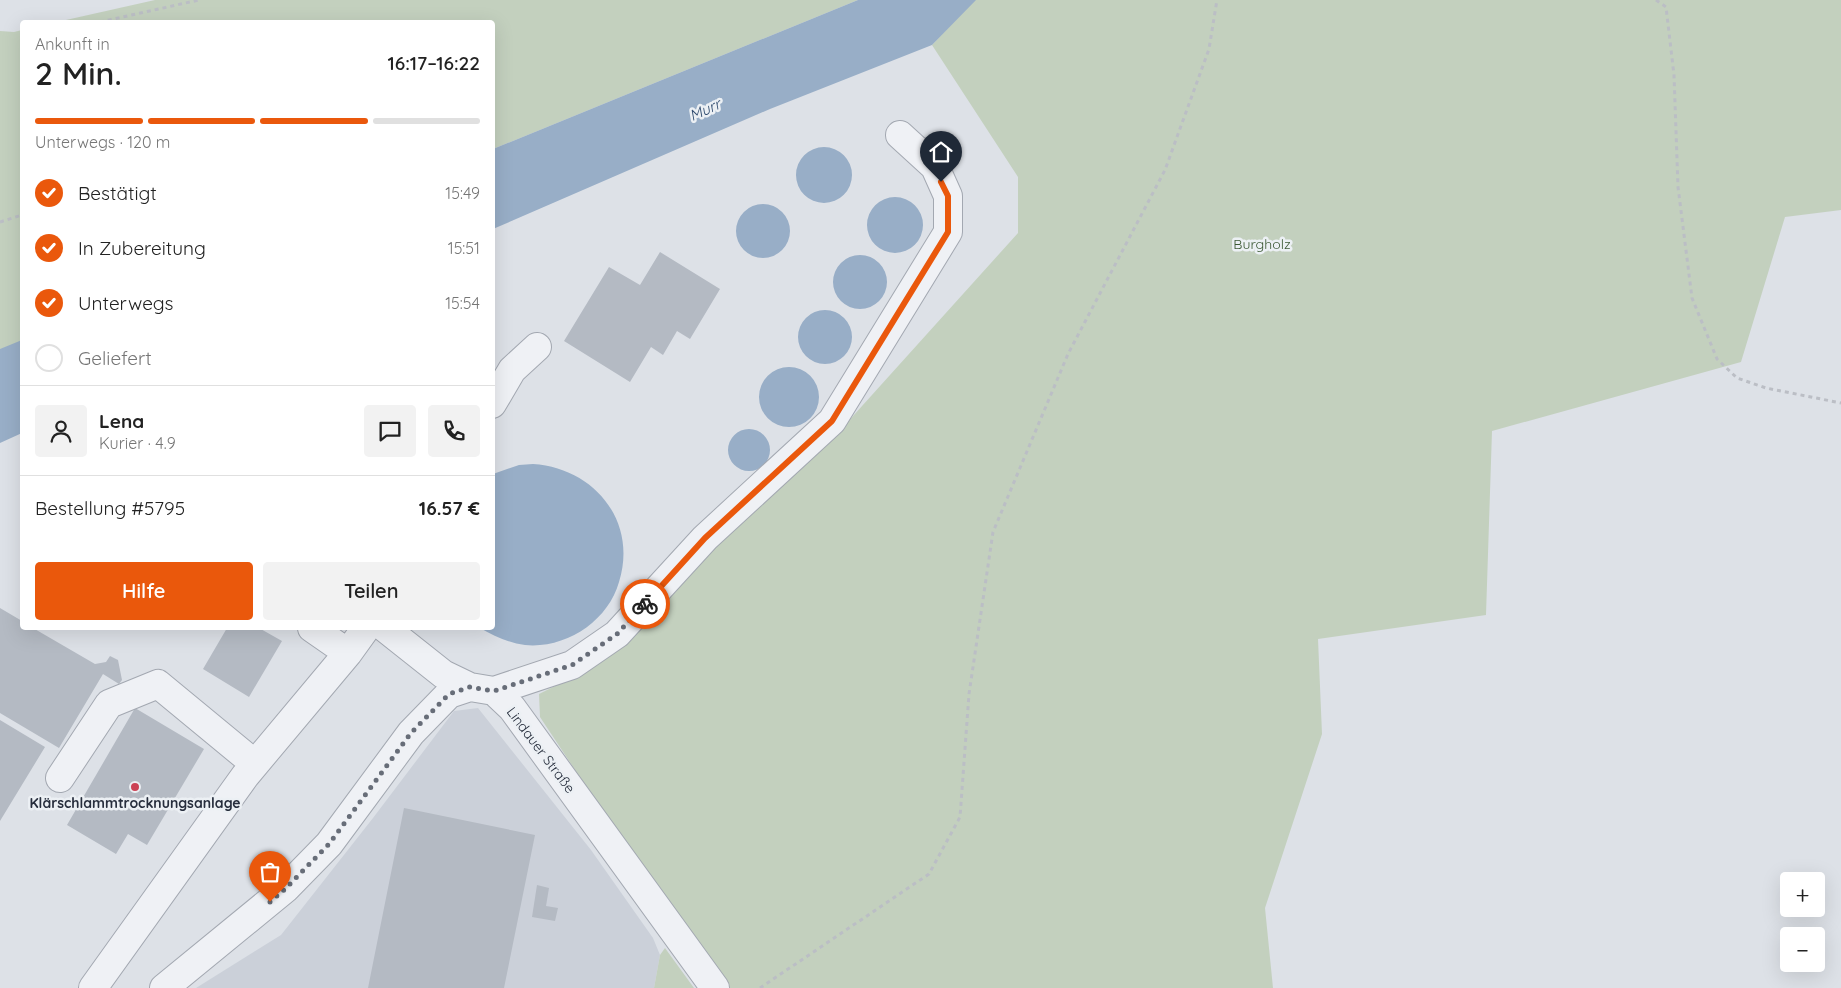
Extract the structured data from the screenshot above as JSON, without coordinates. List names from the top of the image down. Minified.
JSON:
{"streets":{"street":["Lindauer Straße"]},"water":["Murr"],"parks":["Burgholz"],"places":["Klärschlammtrocknungsanlage"],"page":{"heading":["2 Min.","Ankunft in","16:17–16:22"],"panel":["Lena","Kurier · 4.9","Bestellung #5795","16.57 €"],"bar":"Unterwegs · 120 m","list":[["Bestätigt","15:49"],["In Zubereitung","15:51"],["Unterwegs","15:54"],"Geliefert"],"buttons":["Hilfe","Teilen"],"map_buttons":["+","−"]}}
